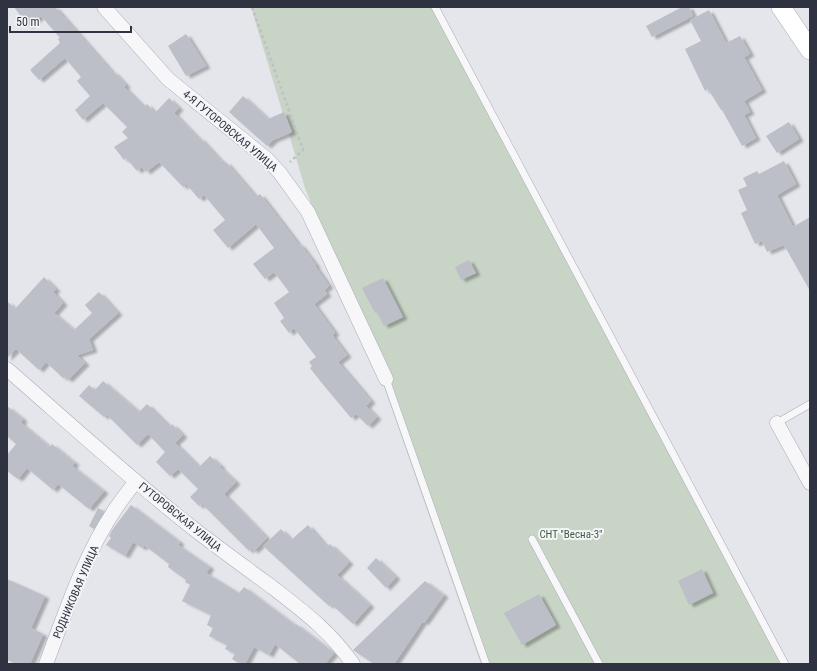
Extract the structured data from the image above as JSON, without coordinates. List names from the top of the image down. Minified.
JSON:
{"streets":{"street":["4-Я ГУТОРОВСКАЯ УЛИЦА","ГУТОРОВСКАЯ УЛИЦА","РОДНИКОВАЯ УЛИЦА"]},"crossings":[["ГУТОРОВСКАЯ УЛИЦА","РОДНИКОВАЯ УЛИЦА"]],"parks":["СНТ \"Весна-3\""],"scale_bar":"50 m"}
